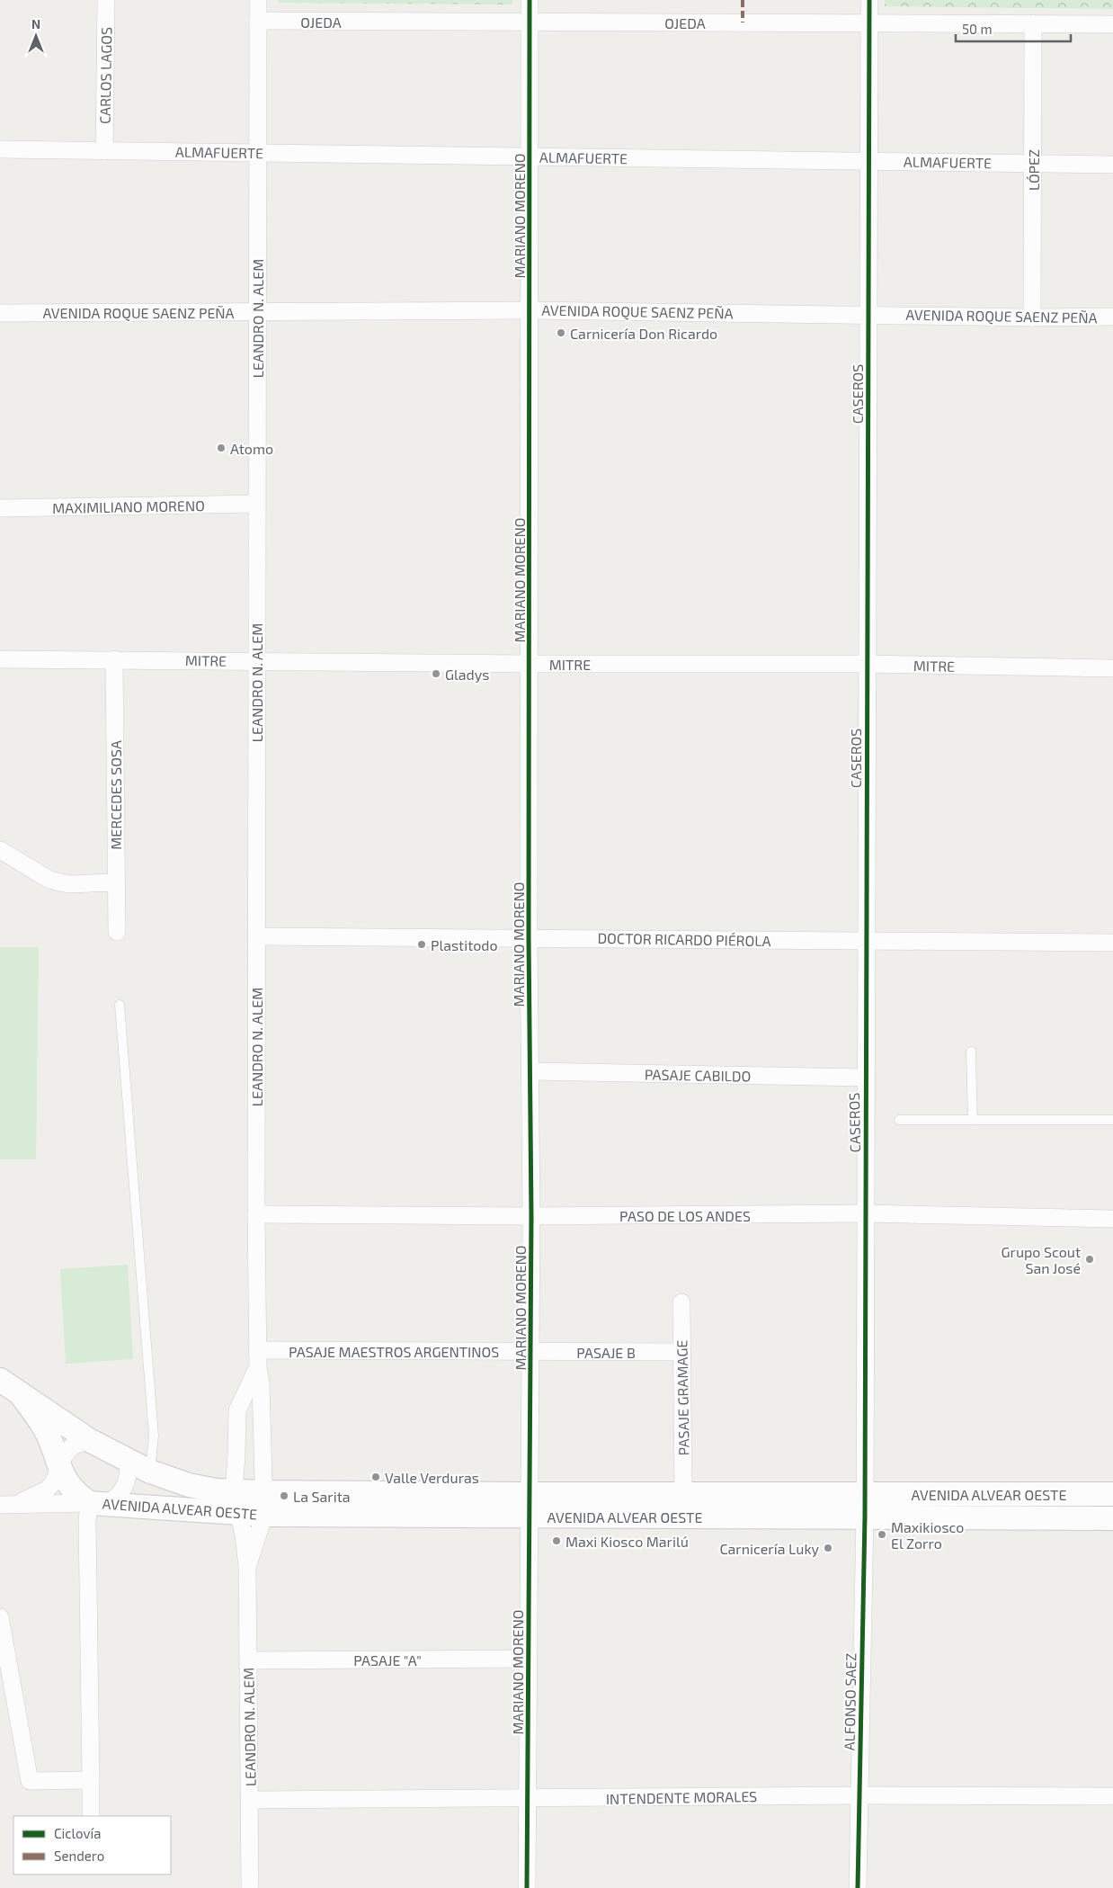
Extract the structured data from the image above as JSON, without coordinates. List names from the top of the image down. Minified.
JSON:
{"streets":{"main road":["AVENIDA ALVEAR OESTE"],"street":["OJEDA","CARLOS LAGOS","ALMAFUERTE","LÓPEZ","MARIANO MORENO","AVENIDA ROQUE SAENZ PEÑA","LEANDRO N. ALEM","CASEROS","MAXIMILIANO MORENO","MITRE","MERCEDES SOSA","DOCTOR RICARDO PIÉROLA","PASAJE CABILDO","PASO DE LOS ANDES","PASAJE MAESTROS ARGENTINOS","PASAJE B","PASAJE GRAMAGE","PASAJE \"A\"","ALFONSO SAEZ","INTENDENTE MORALES"]},"crossings":[["OJEDA","LÓPEZ"],["OJEDA","MARIANO MORENO"],["OJEDA","LEANDRO N. ALEM"],["OJEDA","CASEROS"],["CARLOS LAGOS","ALMAFUERTE"],["ALMAFUERTE","LÓPEZ"],["ALMAFUERTE","MARIANO MORENO"],["ALMAFUERTE","LEANDRO N. ALEM"],["ALMAFUERTE","CASEROS"],["LÓPEZ","AVENIDA ROQUE SAENZ PEÑA"],["MARIANO MORENO","AVENIDA ROQUE SAENZ PEÑA"],["MARIANO MORENO","MITRE"],["MARIANO MORENO","DOCTOR RICARDO PIÉROLA"],["MARIANO MORENO","PASAJE CABILDO"],["MARIANO MORENO","PASO DE LOS ANDES"],["MARIANO MORENO","PASAJE MAESTROS ARGENTINOS"],["MARIANO MORENO","PASAJE B"],["MARIANO MORENO","AVENIDA ALVEAR OESTE"],["MARIANO MORENO","PASAJE \"A\""],["MARIANO MORENO","INTENDENTE MORALES"],["AVENIDA ROQUE SAENZ PEÑA","LEANDRO N. ALEM"],["AVENIDA ROQUE SAENZ PEÑA","CASEROS"],["LEANDRO N. ALEM","MAXIMILIANO MORENO"],["LEANDRO N. ALEM","MITRE"],["LEANDRO N. ALEM","DOCTOR RICARDO PIÉROLA"],["LEANDRO N. ALEM","PASO DE LOS ANDES"],["LEANDRO N. ALEM","PASAJE MAESTROS ARGENTINOS"],["LEANDRO N. ALEM","AVENIDA ALVEAR OESTE"],["LEANDRO N. ALEM","PASAJE \"A\""],["LEANDRO N. ALEM","INTENDENTE MORALES"],["CASEROS","MITRE"],["CASEROS","DOCTOR RICARDO PIÉROLA"],["CASEROS","PASAJE CABILDO"],["CASEROS","PASO DE LOS ANDES"],["CASEROS","AVENIDA ALVEAR OESTE"],["CASEROS","ALFONSO SAEZ"],["MITRE","MERCEDES SOSA"],["PASAJE MAESTROS ARGENTINOS","PASAJE B"],["PASAJE B","PASAJE GRAMAGE"],["PASAJE GRAMAGE","AVENIDA ALVEAR OESTE"],["AVENIDA ALVEAR OESTE","ALFONSO SAEZ"],["ALFONSO SAEZ","INTENDENTE MORALES"]],"places":["Carnicería Don Ricardo","Atomo","Gladys","Plastitodo","Grupo Scout San José","Valle Verduras","La Sarita","Maxikiosco El Zorro","Maxi Kiosco Marilú","Carnicería Luky"],"legend":["Ciclovía","Sendero"],"scale_bar":"50 m","north":"top"}
